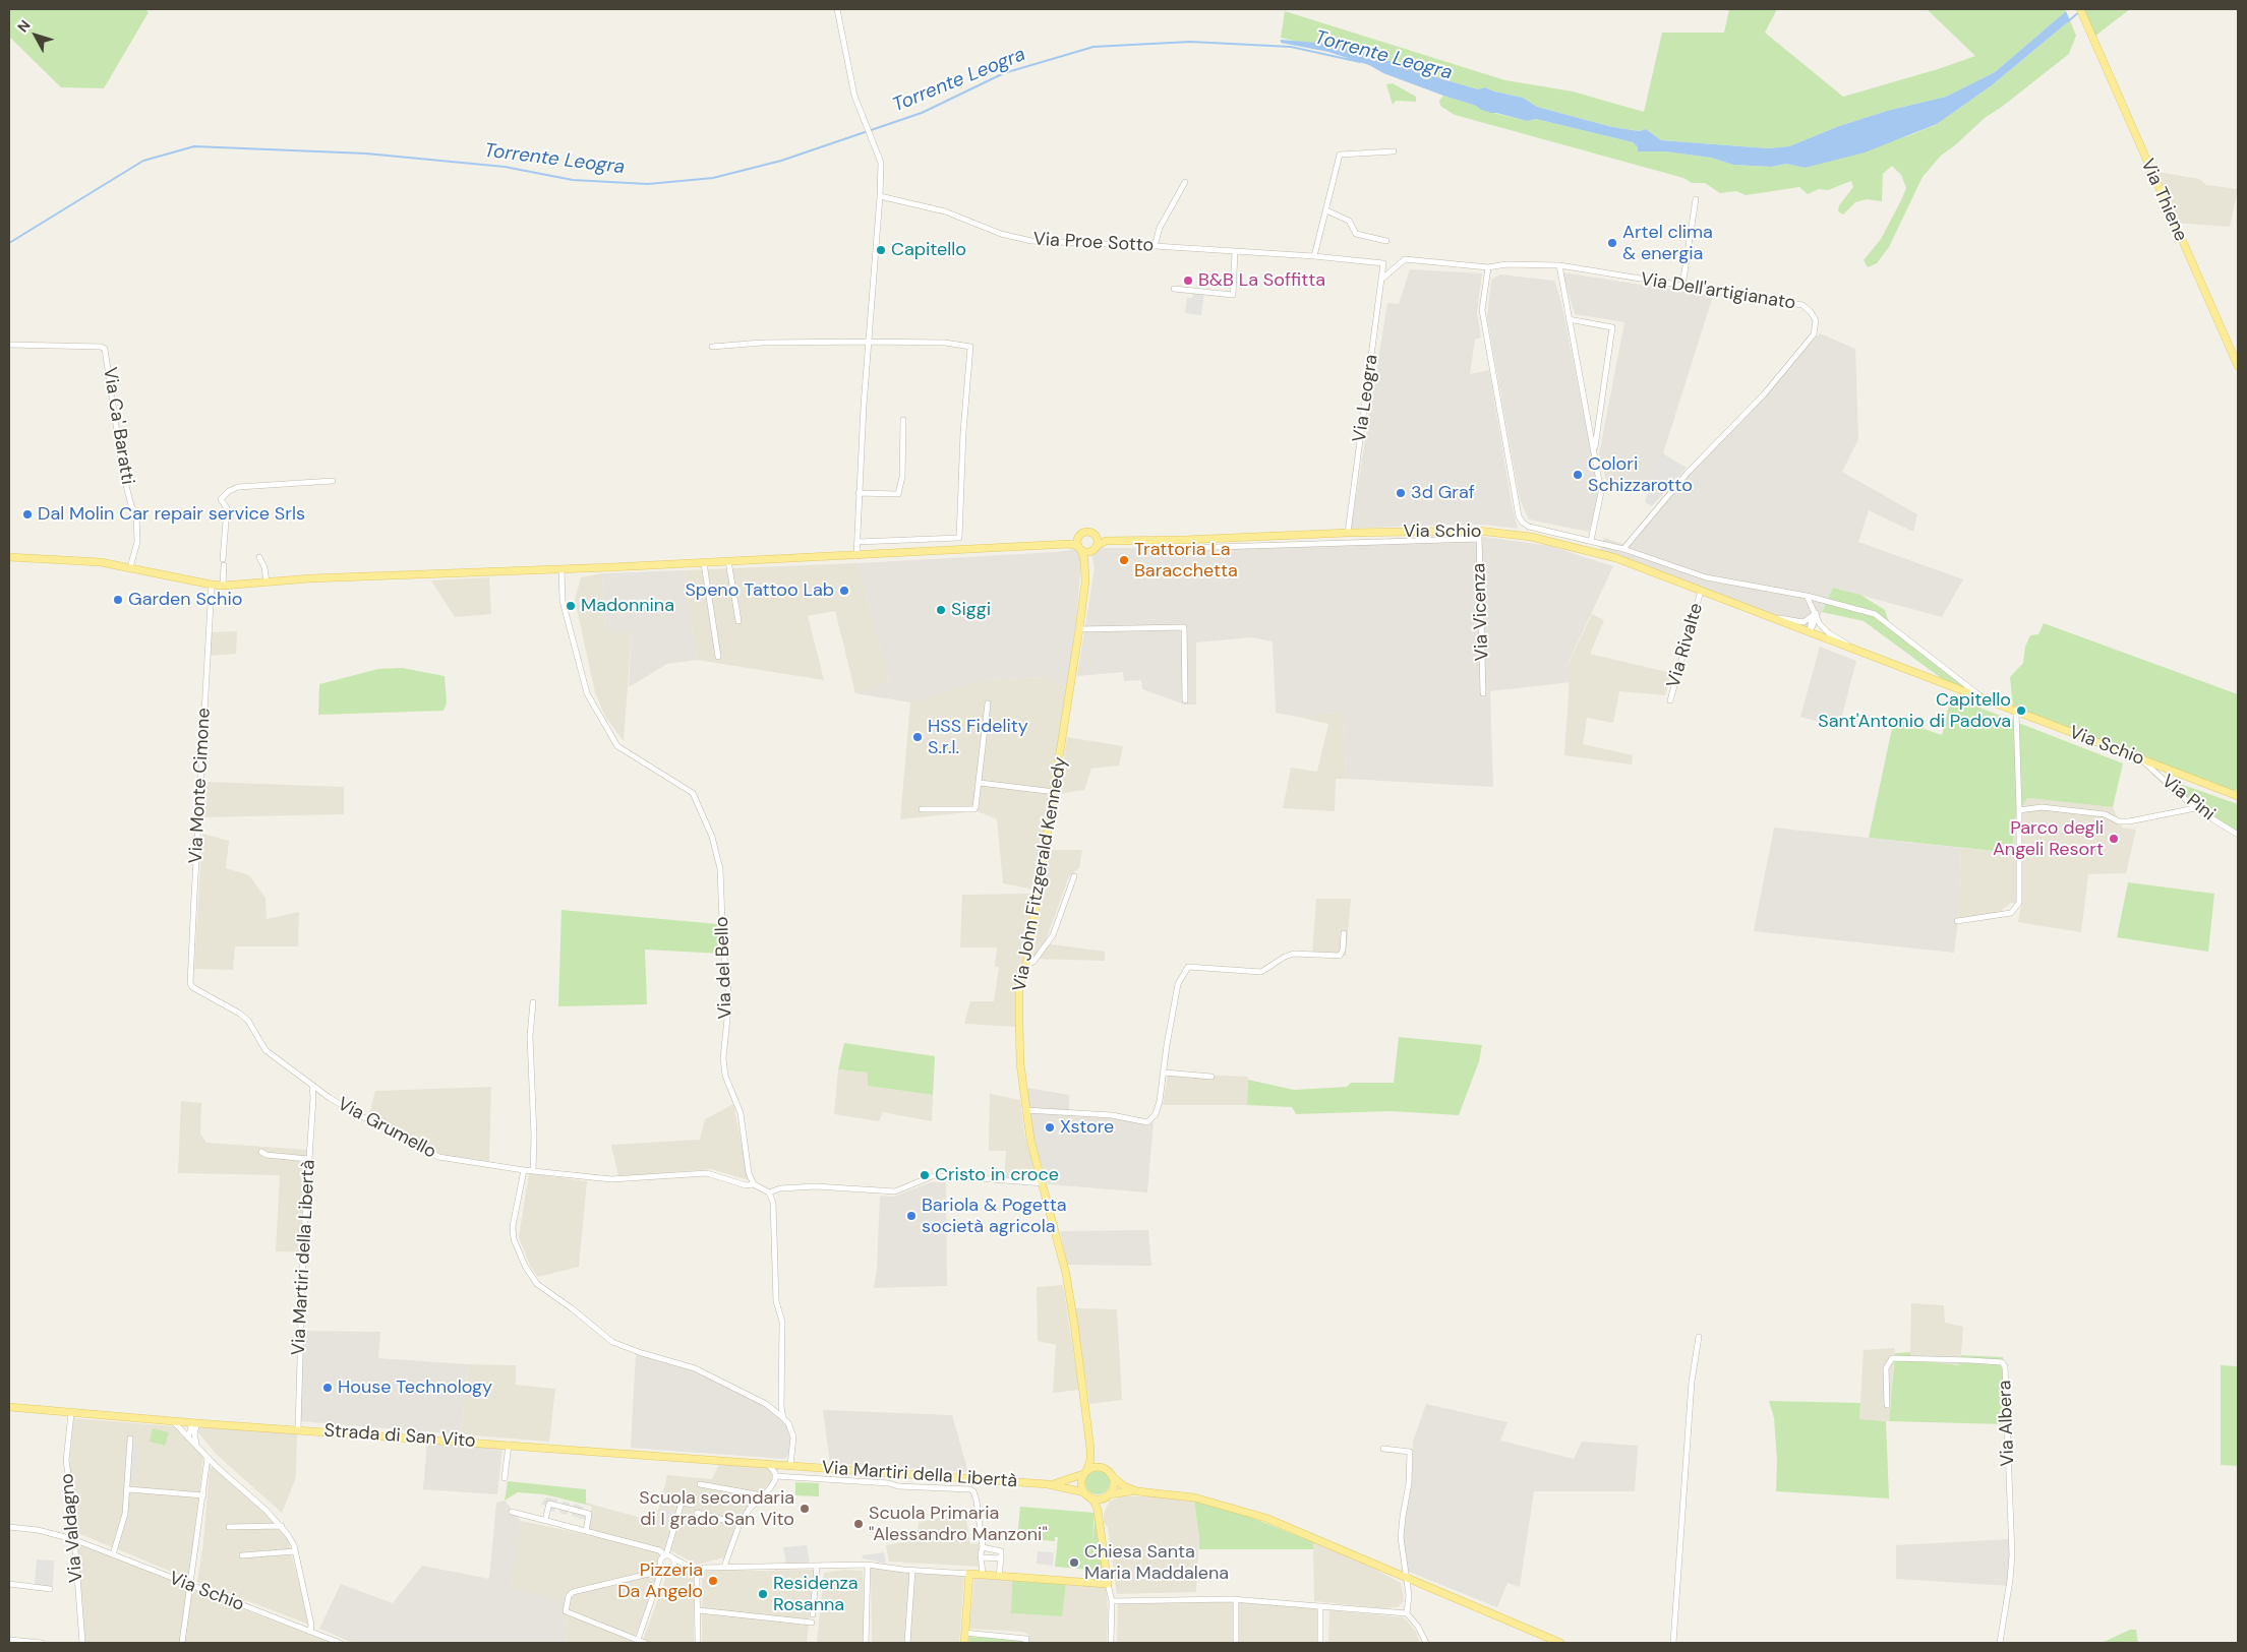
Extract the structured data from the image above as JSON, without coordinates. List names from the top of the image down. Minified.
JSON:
{"streets":{"main road":["Via Thiene","Via Schio","Via John Fitzgerald Kennedy","Via Martiri della Libertà","Strada di San Vito"],"street":["Via Proe Sotto","Via Dell'artigianato","Via Leogra","Via Ca' Baratti","Via Vicenza","Via Rivalte","Via Monte Cimone","Via Pini","Via del Bello","Via Grumello","Via Albera","Via Valdagno"]},"crossings":[["Via Proe Sotto","Via Leogra"],["Via Dell'artigianato","Via Leogra"],["Via Dell'artigianato","Via Schio"],["Via Leogra","Via Schio"],["Via Schio","Via Vicenza"],["Via Schio","Via Rivalte"],["Via Schio","Via Pini"],["Via Schio","Via John Fitzgerald Kennedy"],["Via Schio","Via Valdagno"],["Via Monte Cimone","Via Grumello"],["Via John Fitzgerald Kennedy","Via Martiri della Libertà"],["Via del Bello","Via Grumello"],["Via Grumello","Via Martiri della Libertà"],["Via Martiri della Libertà","Strada di San Vito"],["Strada di San Vito","Via Valdagno"]],"water":["Torrente Leogra"],"places":["Artel clima & energia","Capitello","B&B La Soffitta","Colori Schizzarotto","3d Graf","Dal Molin Car repair service Srls","Trattoria La Baracchetta","Speno Tattoo Lab","Garden Schio","Madonnina","Siggi","Capitello Sant'Antonio di Padova","HSS Fidelity S.r.l.","Parco degli Angeli Resort","Xstore","Cristo in croce","Bariola & Pogetta società agricola","House Technology","Scuola secondaria di I grado San Vito","Scuola Primaria \"Alessandro Manzoni\"","Chiesa Santa Maria Maddalena","Pizzeria Da Angelo","Residenza Rosanna"],"north":"top left"}
